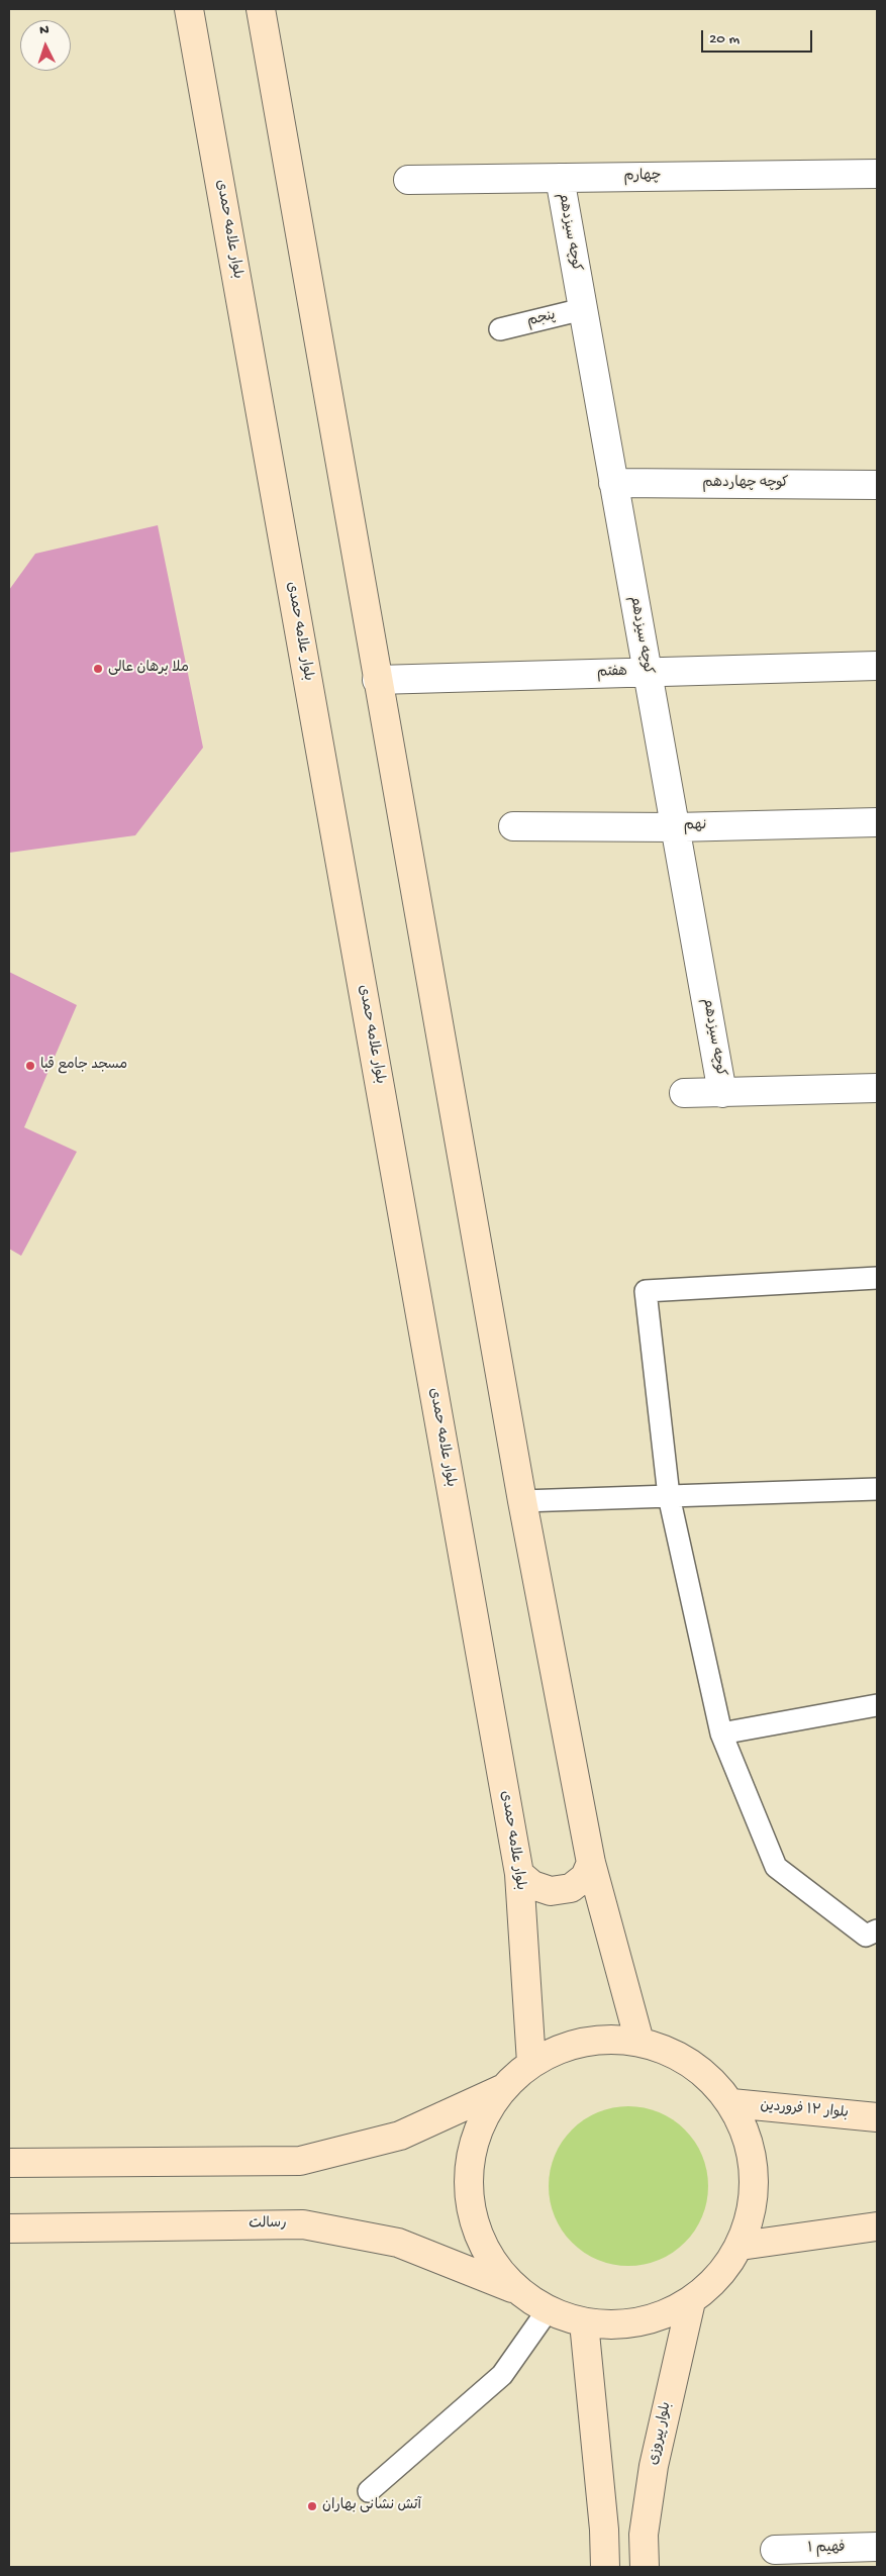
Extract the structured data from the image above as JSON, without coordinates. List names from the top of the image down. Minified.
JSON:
{"streets":{"main road":["بلوار علامه حمدی","بلوار ۱۲ فروردین","رسالت","بلوار پیروزی"],"street":["چهارم","کوچه سیزدهم","کوچه چهاردهم","هفتم","نهم","فهیم ۱"],"lane":["پنجم"]},"crossings":[["چهارم","کوچه سیزدهم"],["کوچه سیزدهم","پنجم"],["کوچه سیزدهم","کوچه چهاردهم"],["کوچه سیزدهم","هفتم"],["کوچه سیزدهم","نهم"]],"places":["ملا برهان عالی","مسجد جامع قبا","آتش نشانی بهاران"],"scale_bar":"20 m","north":"top"}
